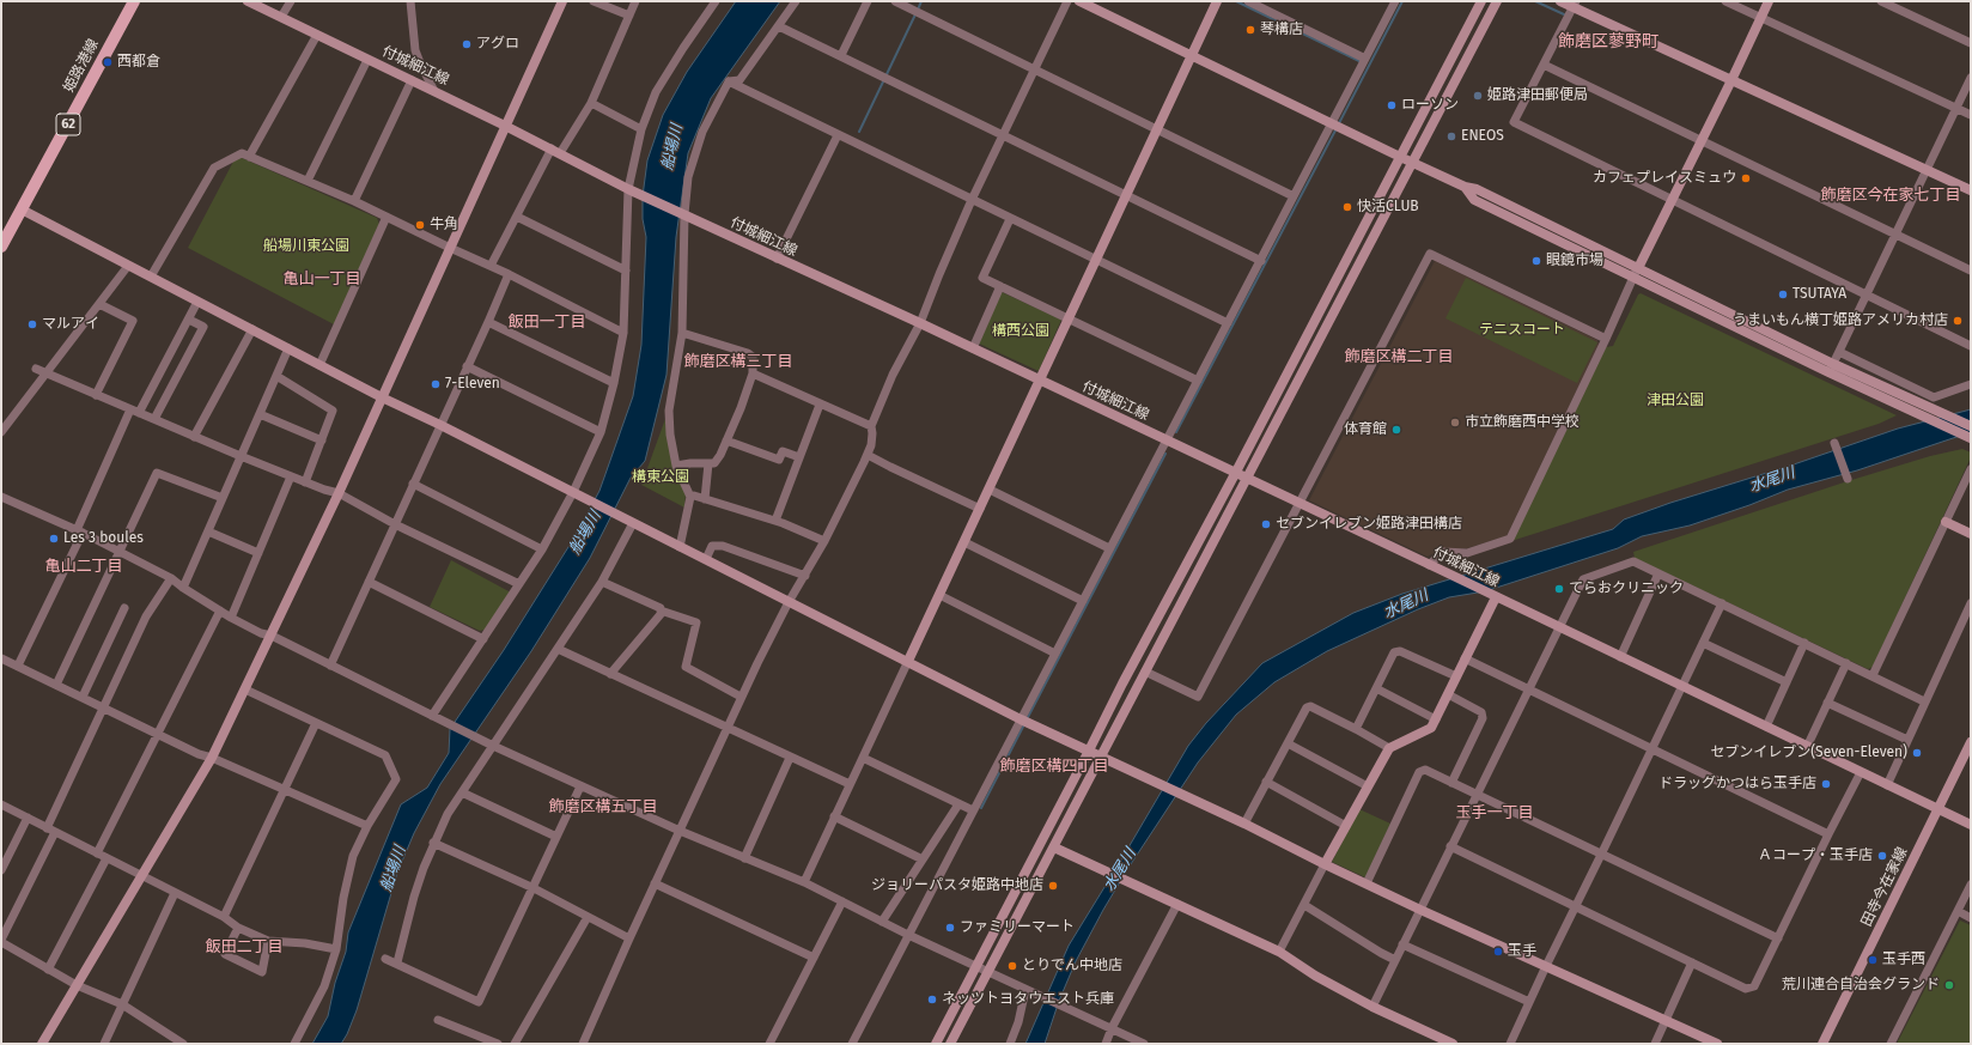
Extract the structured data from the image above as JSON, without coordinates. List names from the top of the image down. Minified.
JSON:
{"streets":{"main road":["姫路港線","62"],"street":["付城細江線","田寺今在家線"]},"crossings":[["付城細江線","田寺今在家線"]],"districts":["飾磨区蓼野町","飾磨区今在家七丁目","亀山一丁目","飯田一丁目","飾磨区構二丁目","飾磨区構三丁目","亀山二丁目","飾磨区構四丁目","飾磨区構五丁目","玉手一丁目","飯田二丁目"],"water":["船場川","水尾川"],"parks":["船場川東公園","テニスコート","構西公園","津田公園","構東公園"],"places":["琴構店","アグロ","西都倉","姫路津田郵便局","ローソン","ENEOS","カフェプレイスミュウ","快活CLUB","牛角","眼鏡市場","TSUTAYA","うまいもん横丁姫路アメリカ村店","マルアイ","7-Eleven","市立飾磨西中学校","体育館","セブンイレブン姫路津田構店","Les 3 boules","てらおクリニック","セブンイレブン(Seven-Eleven)","ドラッグかつはら玉手店","Ａコープ・玉手店","ジョリーパスタ姫路中地店","ファミリーマート","玉手","玉手西","とりでん中地店","荒川連合自治会グランド","ネッツトヨタウエスト兵庫"]}
